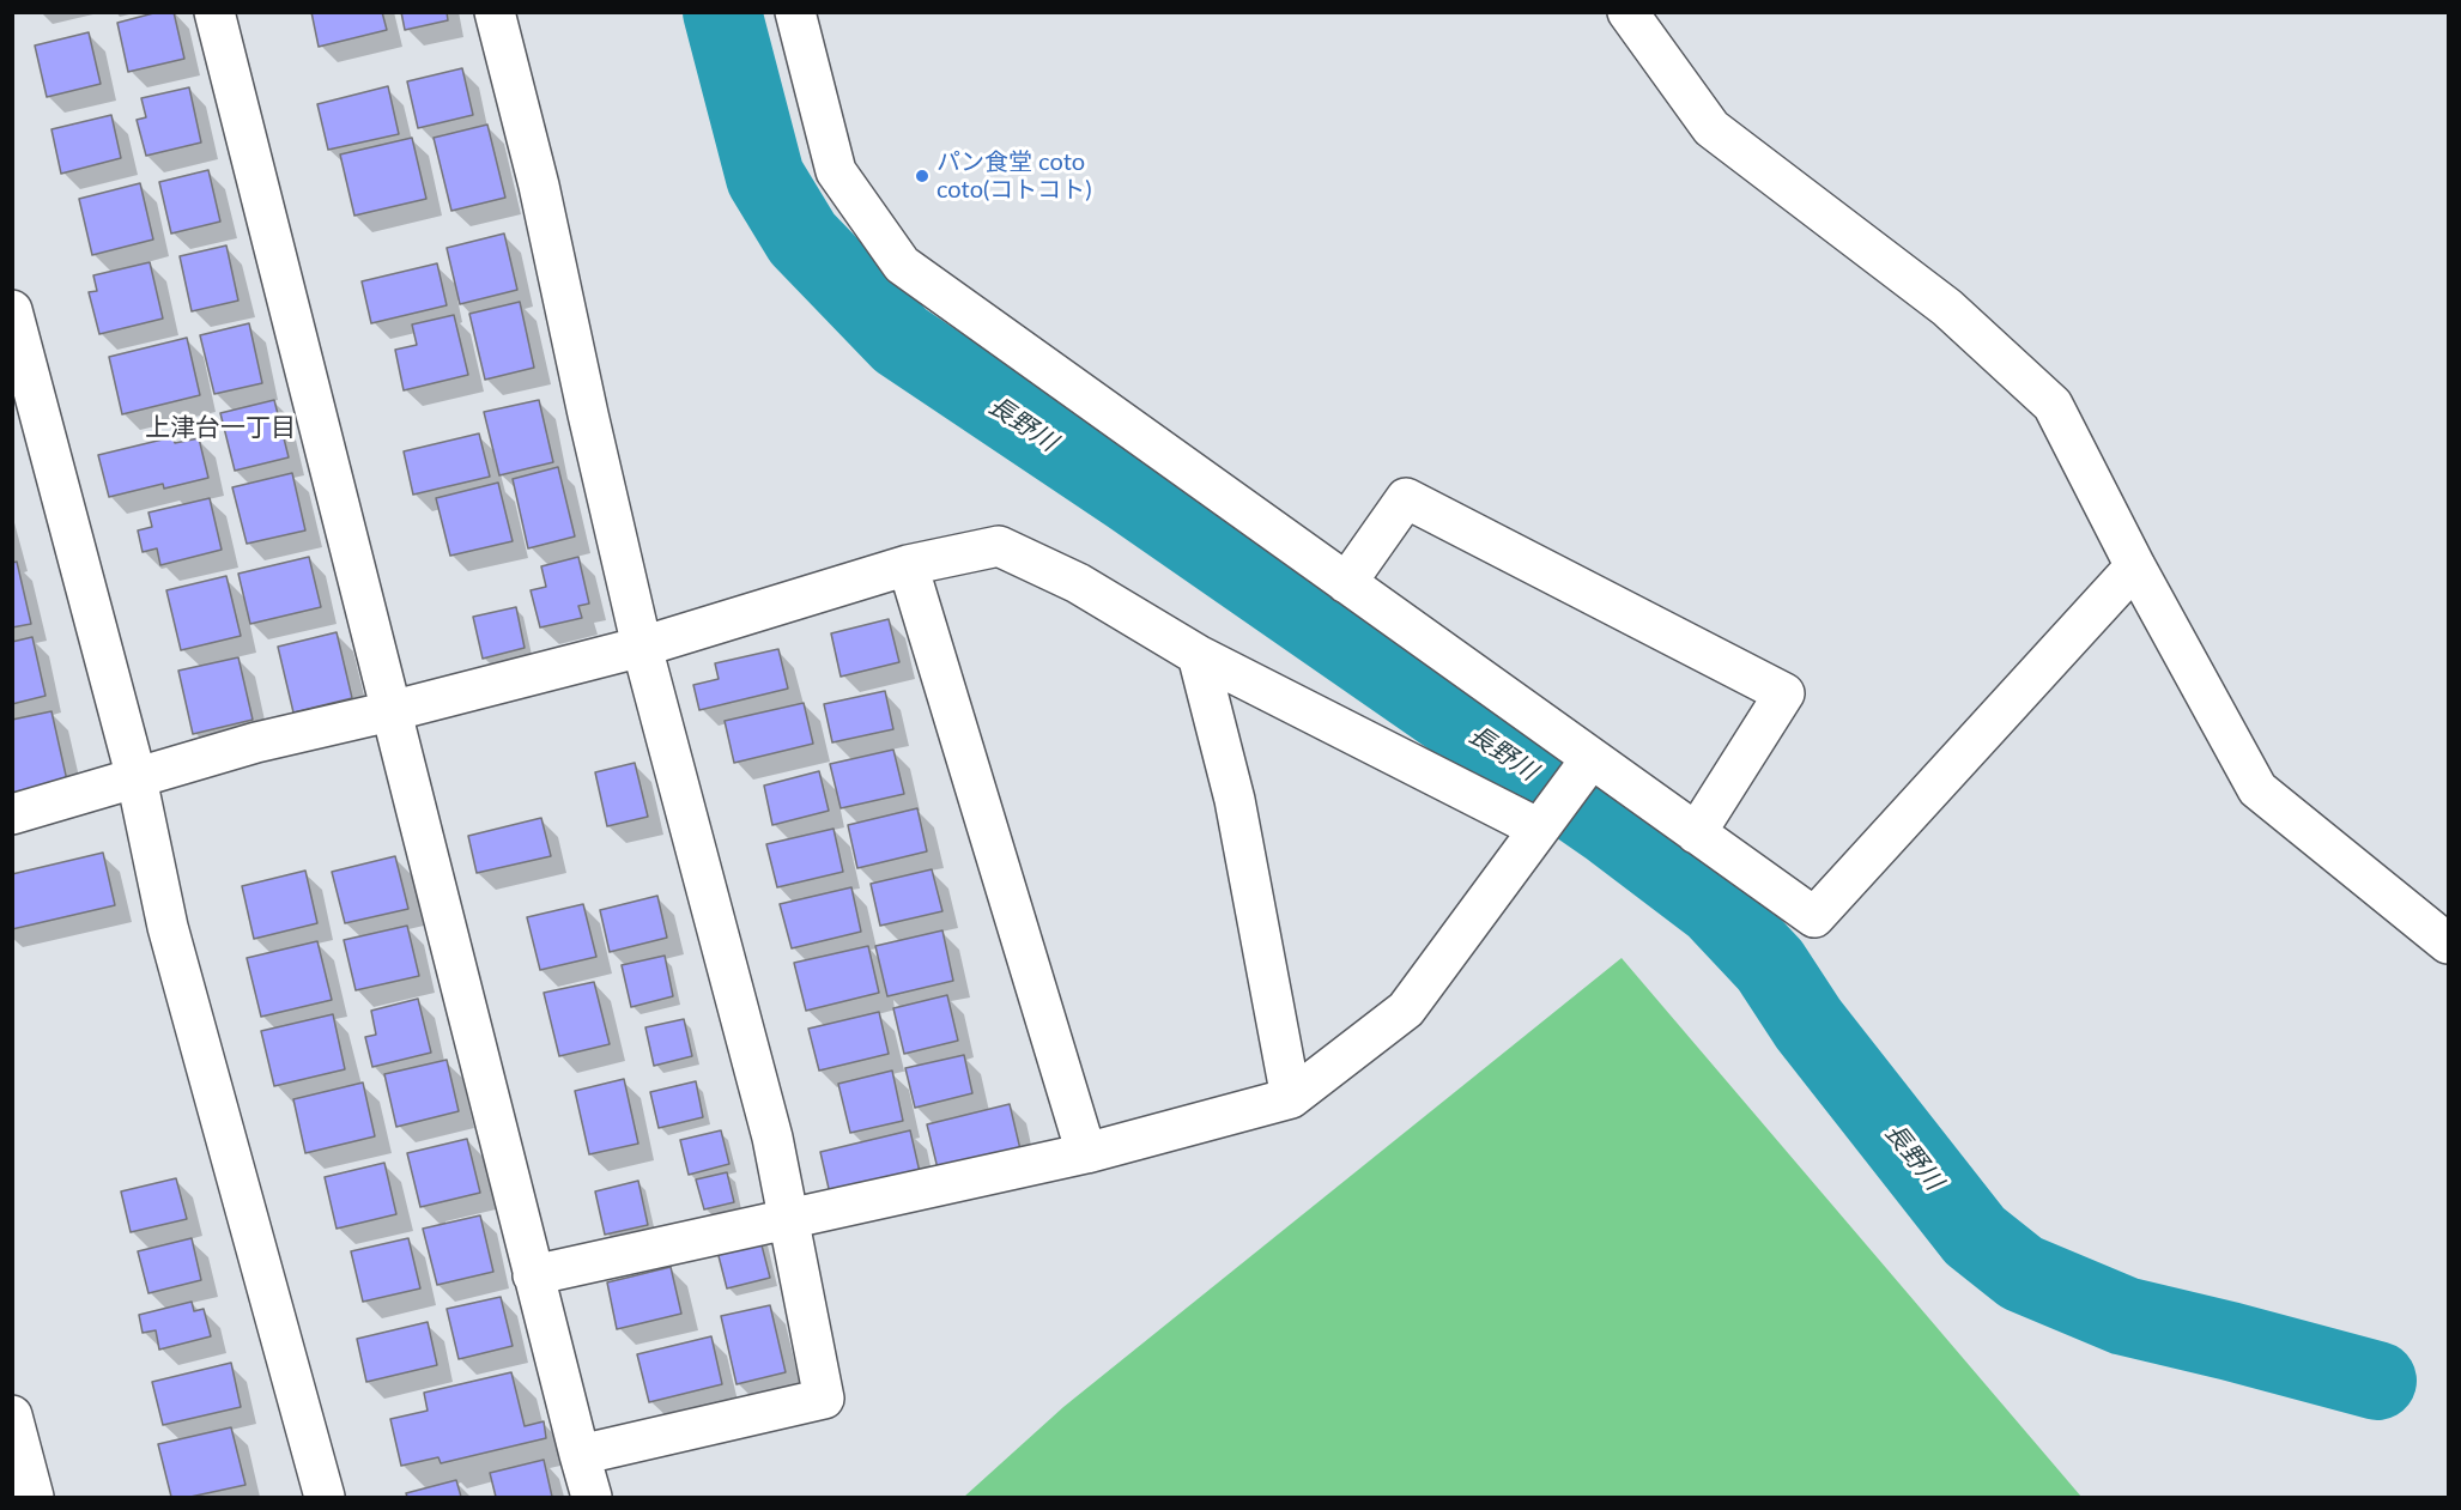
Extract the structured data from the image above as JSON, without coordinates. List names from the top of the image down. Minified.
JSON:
{"districts":["上津台一丁目"],"water":["長野川"],"places":["パン食堂 coto coto(コトコト)"]}
